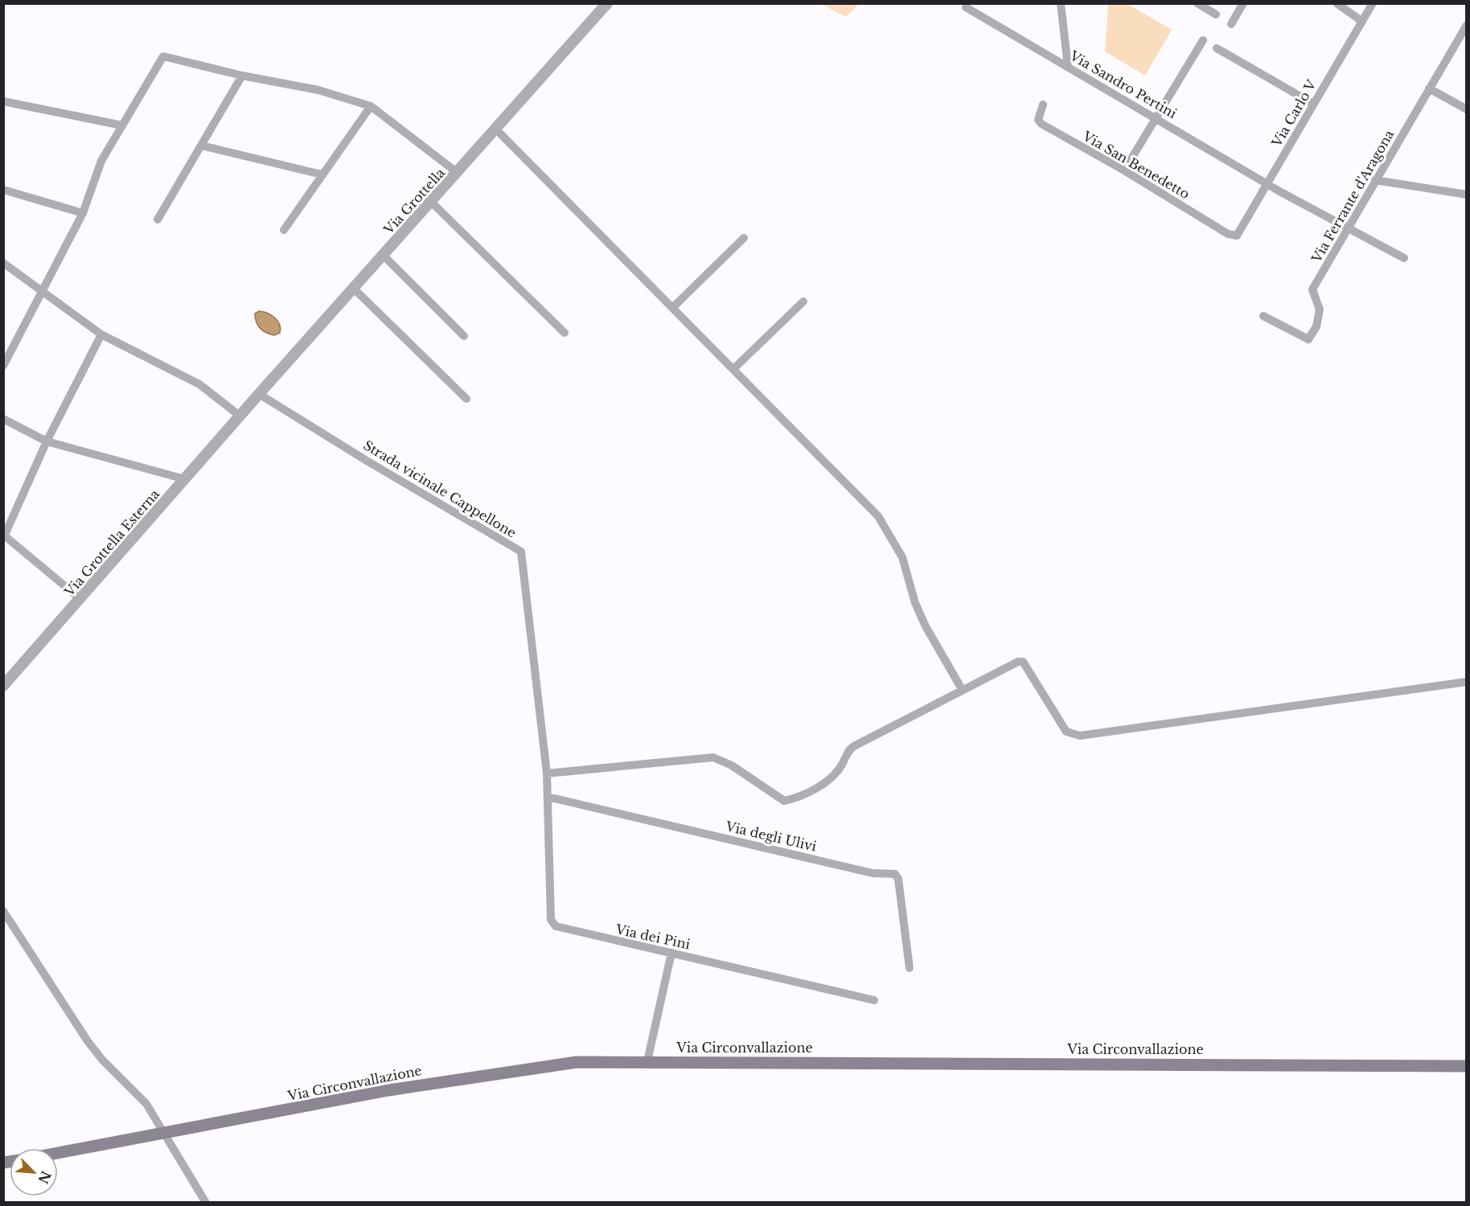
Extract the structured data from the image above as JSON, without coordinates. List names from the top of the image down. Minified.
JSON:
{"streets":{"main road":["Via Circonvallazione"],"street":["Via Sandro Pertini","Via Carlo V","Via San Benedetto","Via Ferrante d'Aragona","Via Grottella","Strada vicinale Cappellone","Via Grottella Esterna","Via degli Ulivi","Via dei Pini"]},"crossings":[["Via Sandro Pertini","Via Carlo V"],["Via Sandro Pertini","Via Ferrante d'Aragona"],["Via Carlo V","Via San Benedetto"],["Via Grottella","Strada vicinale Cappellone"],["Via Grottella","Via Grottella Esterna"],["Strada vicinale Cappellone","Via degli Ulivi"],["Strada vicinale Cappellone","Via dei Pini"],["Via degli Ulivi","Via dei Pini"]],"north":"bottom right"}
